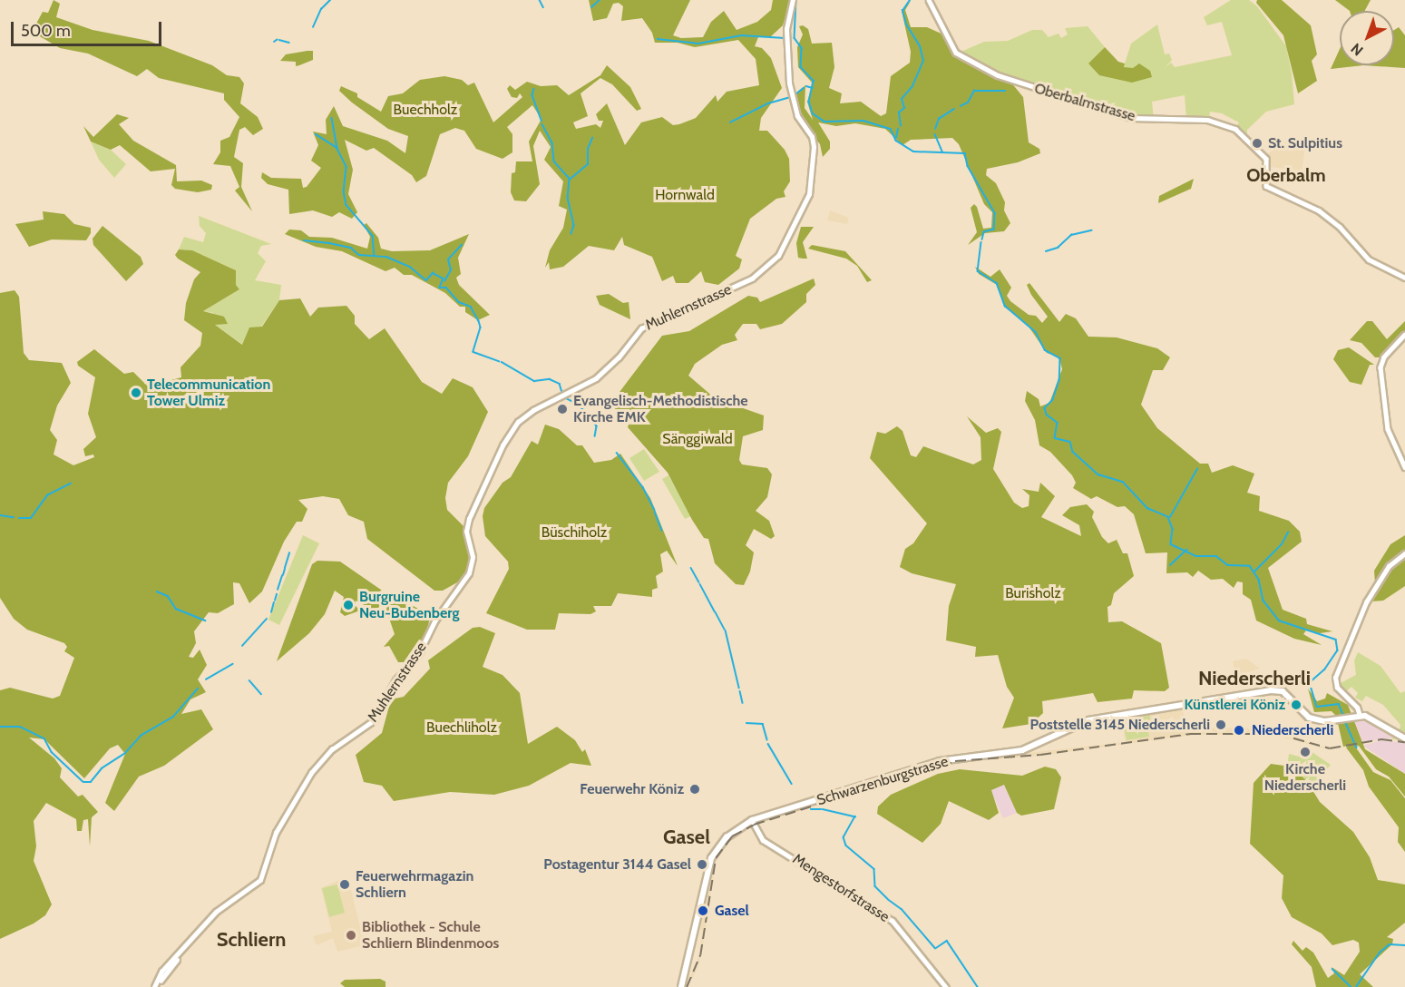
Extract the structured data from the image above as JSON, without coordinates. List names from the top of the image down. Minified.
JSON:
{"streets":{"main road":["Schwarzenburgstrasse"],"street":["Oberbalmstrasse","Muhlernstrasse","Mengestorfstrasse"]},"crossings":[["Schwarzenburgstrasse","Mengestorfstrasse"]],"districts":["Oberbalm","Niederscherli","Gasel","Schliern"],"parks":["Buechholz","Hornwald","Sänggiwald","Büschiholz","Burisholz","Buechliholz"],"places":["St. Sulpitius","Telecommunication Tower Ulmiz","Evangelisch-Methodistische Kirche EMK","Burgruine Neu-Bubenberg","Künstlerei Köniz","Poststelle 3145 Niederscherli","Niederscherli","Kirche Niederscherli","Feuerwehr Köniz","Postagentur 3144 Gasel","Feuerwehrmagazin Schliern","Gasel","Bibliothek - Schule Schliern Blindenmoos"],"scale_bar":"500 m","north":"bottom left"}
